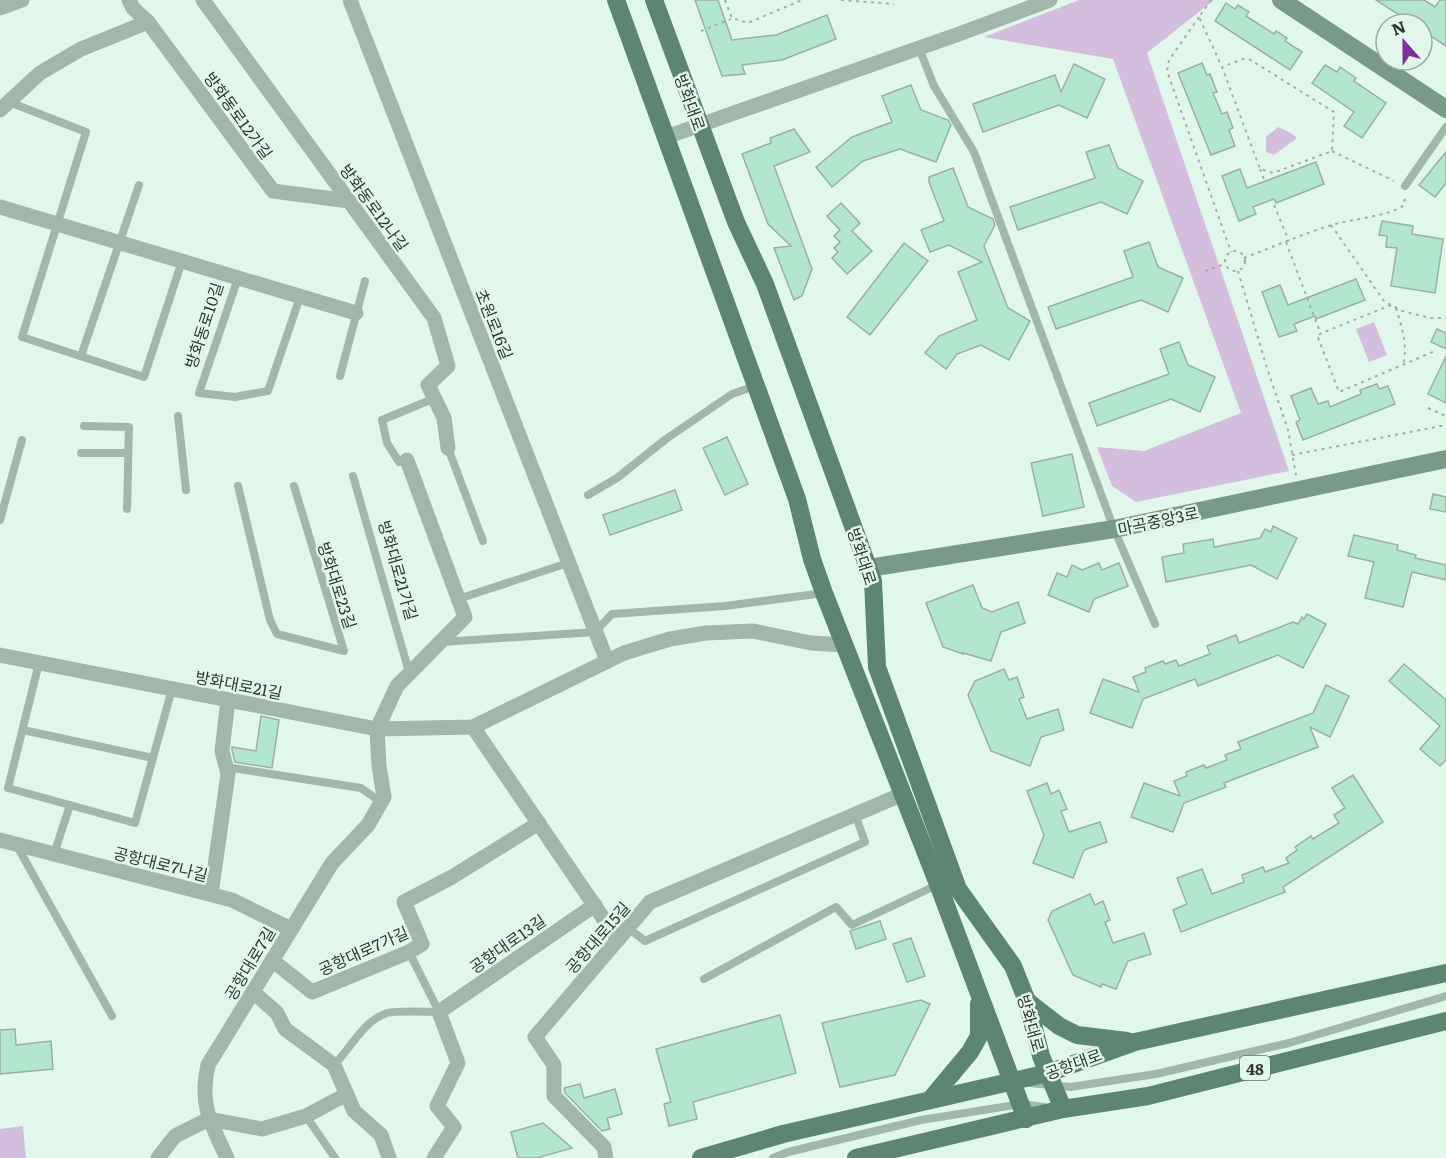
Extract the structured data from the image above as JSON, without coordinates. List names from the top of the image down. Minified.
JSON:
{"streets":{"main road":["방화대로","공항대로","48"],"street":["방화동로12가길","방화동로12나길","초원로16길","방화동로10길","마곡중앙3로","방화대로21길","공항대로7나길","공항대로15길","공항대로13길","공항대로7가길","공항대로7길"],"lane":["방화대로21가길","방화대로23길"]},"crossings":[["방화대로","마곡중앙3로"],["방화대로","공항대로"],["방화대로","48"],["방화동로12가길","방화동로12나길"],["초원로16길","방화대로21길"],["공항대로7나길","공항대로7길"],["공항대로7가길","공항대로7길"]],"north":"top"}
